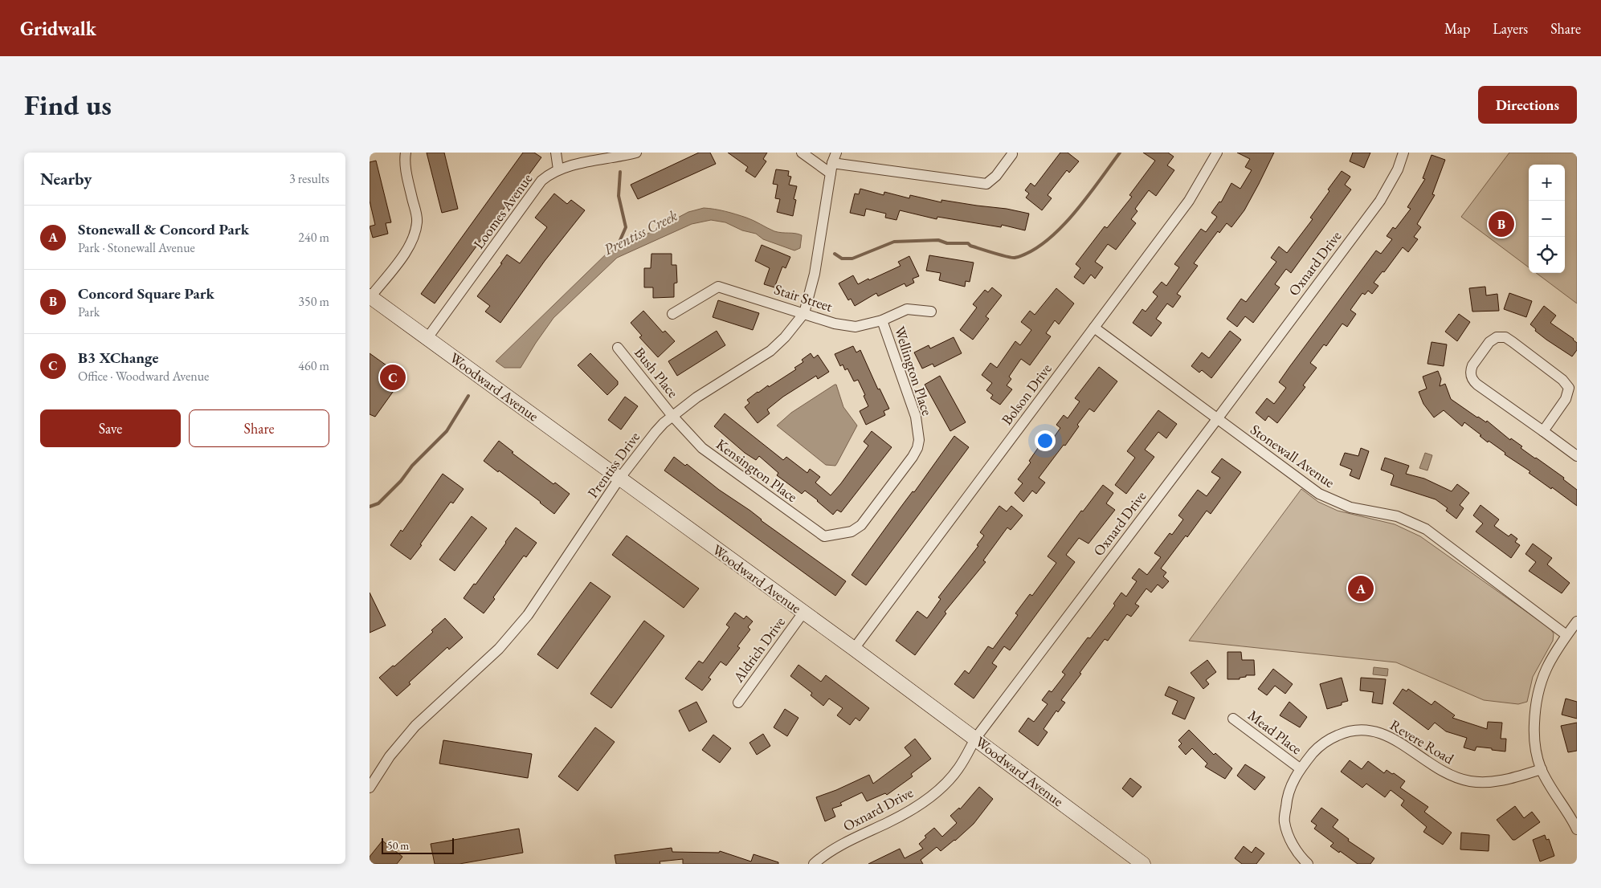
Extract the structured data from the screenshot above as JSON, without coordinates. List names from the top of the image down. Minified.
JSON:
{"streets":{"main road":["Woodward Avenue"],"street":["Loomes Avenue","Oxnard Drive","Stair Street","Wellington Place","Bush Place","Bolson Drive","Stonewall Avenue","Prentiss Drive","Kensington Place","Aldrich Drive","Mead Place","Revere Road"]},"crossings":[["Loomes Avenue","Woodward Avenue"],["Oxnard Drive","Woodward Avenue"],["Oxnard Drive","Stonewall Avenue"],["Stair Street","Wellington Place"],["Stair Street","Prentiss Drive"],["Wellington Place","Kensington Place"],["Bush Place","Prentiss Drive"],["Bush Place","Kensington Place"],["Woodward Avenue","Bolson Drive"],["Woodward Avenue","Prentiss Drive"],["Woodward Avenue","Aldrich Drive"],["Bolson Drive","Stonewall Avenue"],["Prentiss Drive","Kensington Place"],["Mead Place","Revere Road"]],"water":["Prentiss Creek"],"scale_bar":"50 m","page":{"header":"Gridwalk","nav":["Map","Layers","Share"],"buttons":["Directions",["Save","Share"]],"title":"Find us","heading":["Nearby","3 results"],"map_buttons":["+","−"],"list":[{"mark":"A","name":"Stonewall & Concord Park","note":"Park · Stonewall Avenue","value":"240 m"},{"mark":"B","name":"Concord Square Park","note":"Park","value":"350 m"},{"mark":"C","name":"B3 XChange","note":"Office · Woodward Avenue","value":"460 m"}],"pins":["B","C","A"],"scale":"50 m"}}
